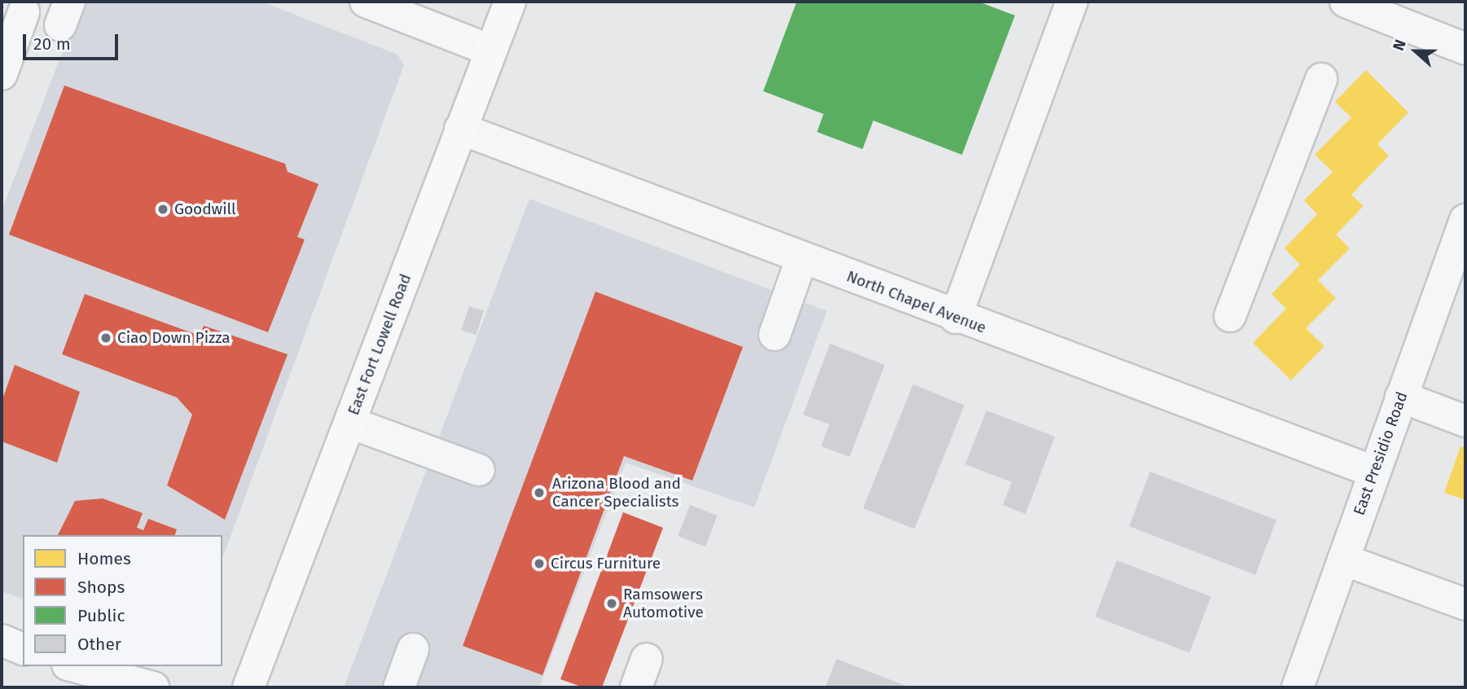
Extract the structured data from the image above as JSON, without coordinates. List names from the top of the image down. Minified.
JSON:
{"streets":{"main road":["East Fort Lowell Road"],"street":["North Chapel Avenue","East Presidio Road"]},"crossings":[["North Chapel Avenue","East Fort Lowell Road"],["North Chapel Avenue","East Presidio Road"]],"places":["Goodwill","Ciao Down Pizza","Arizona Blood and Cancer Specialists","Circus Furniture","Ramsowers Automotive"],"legend":["Homes","Shops","Public","Other"],"scale_bar":"20 m","north":"left"}
